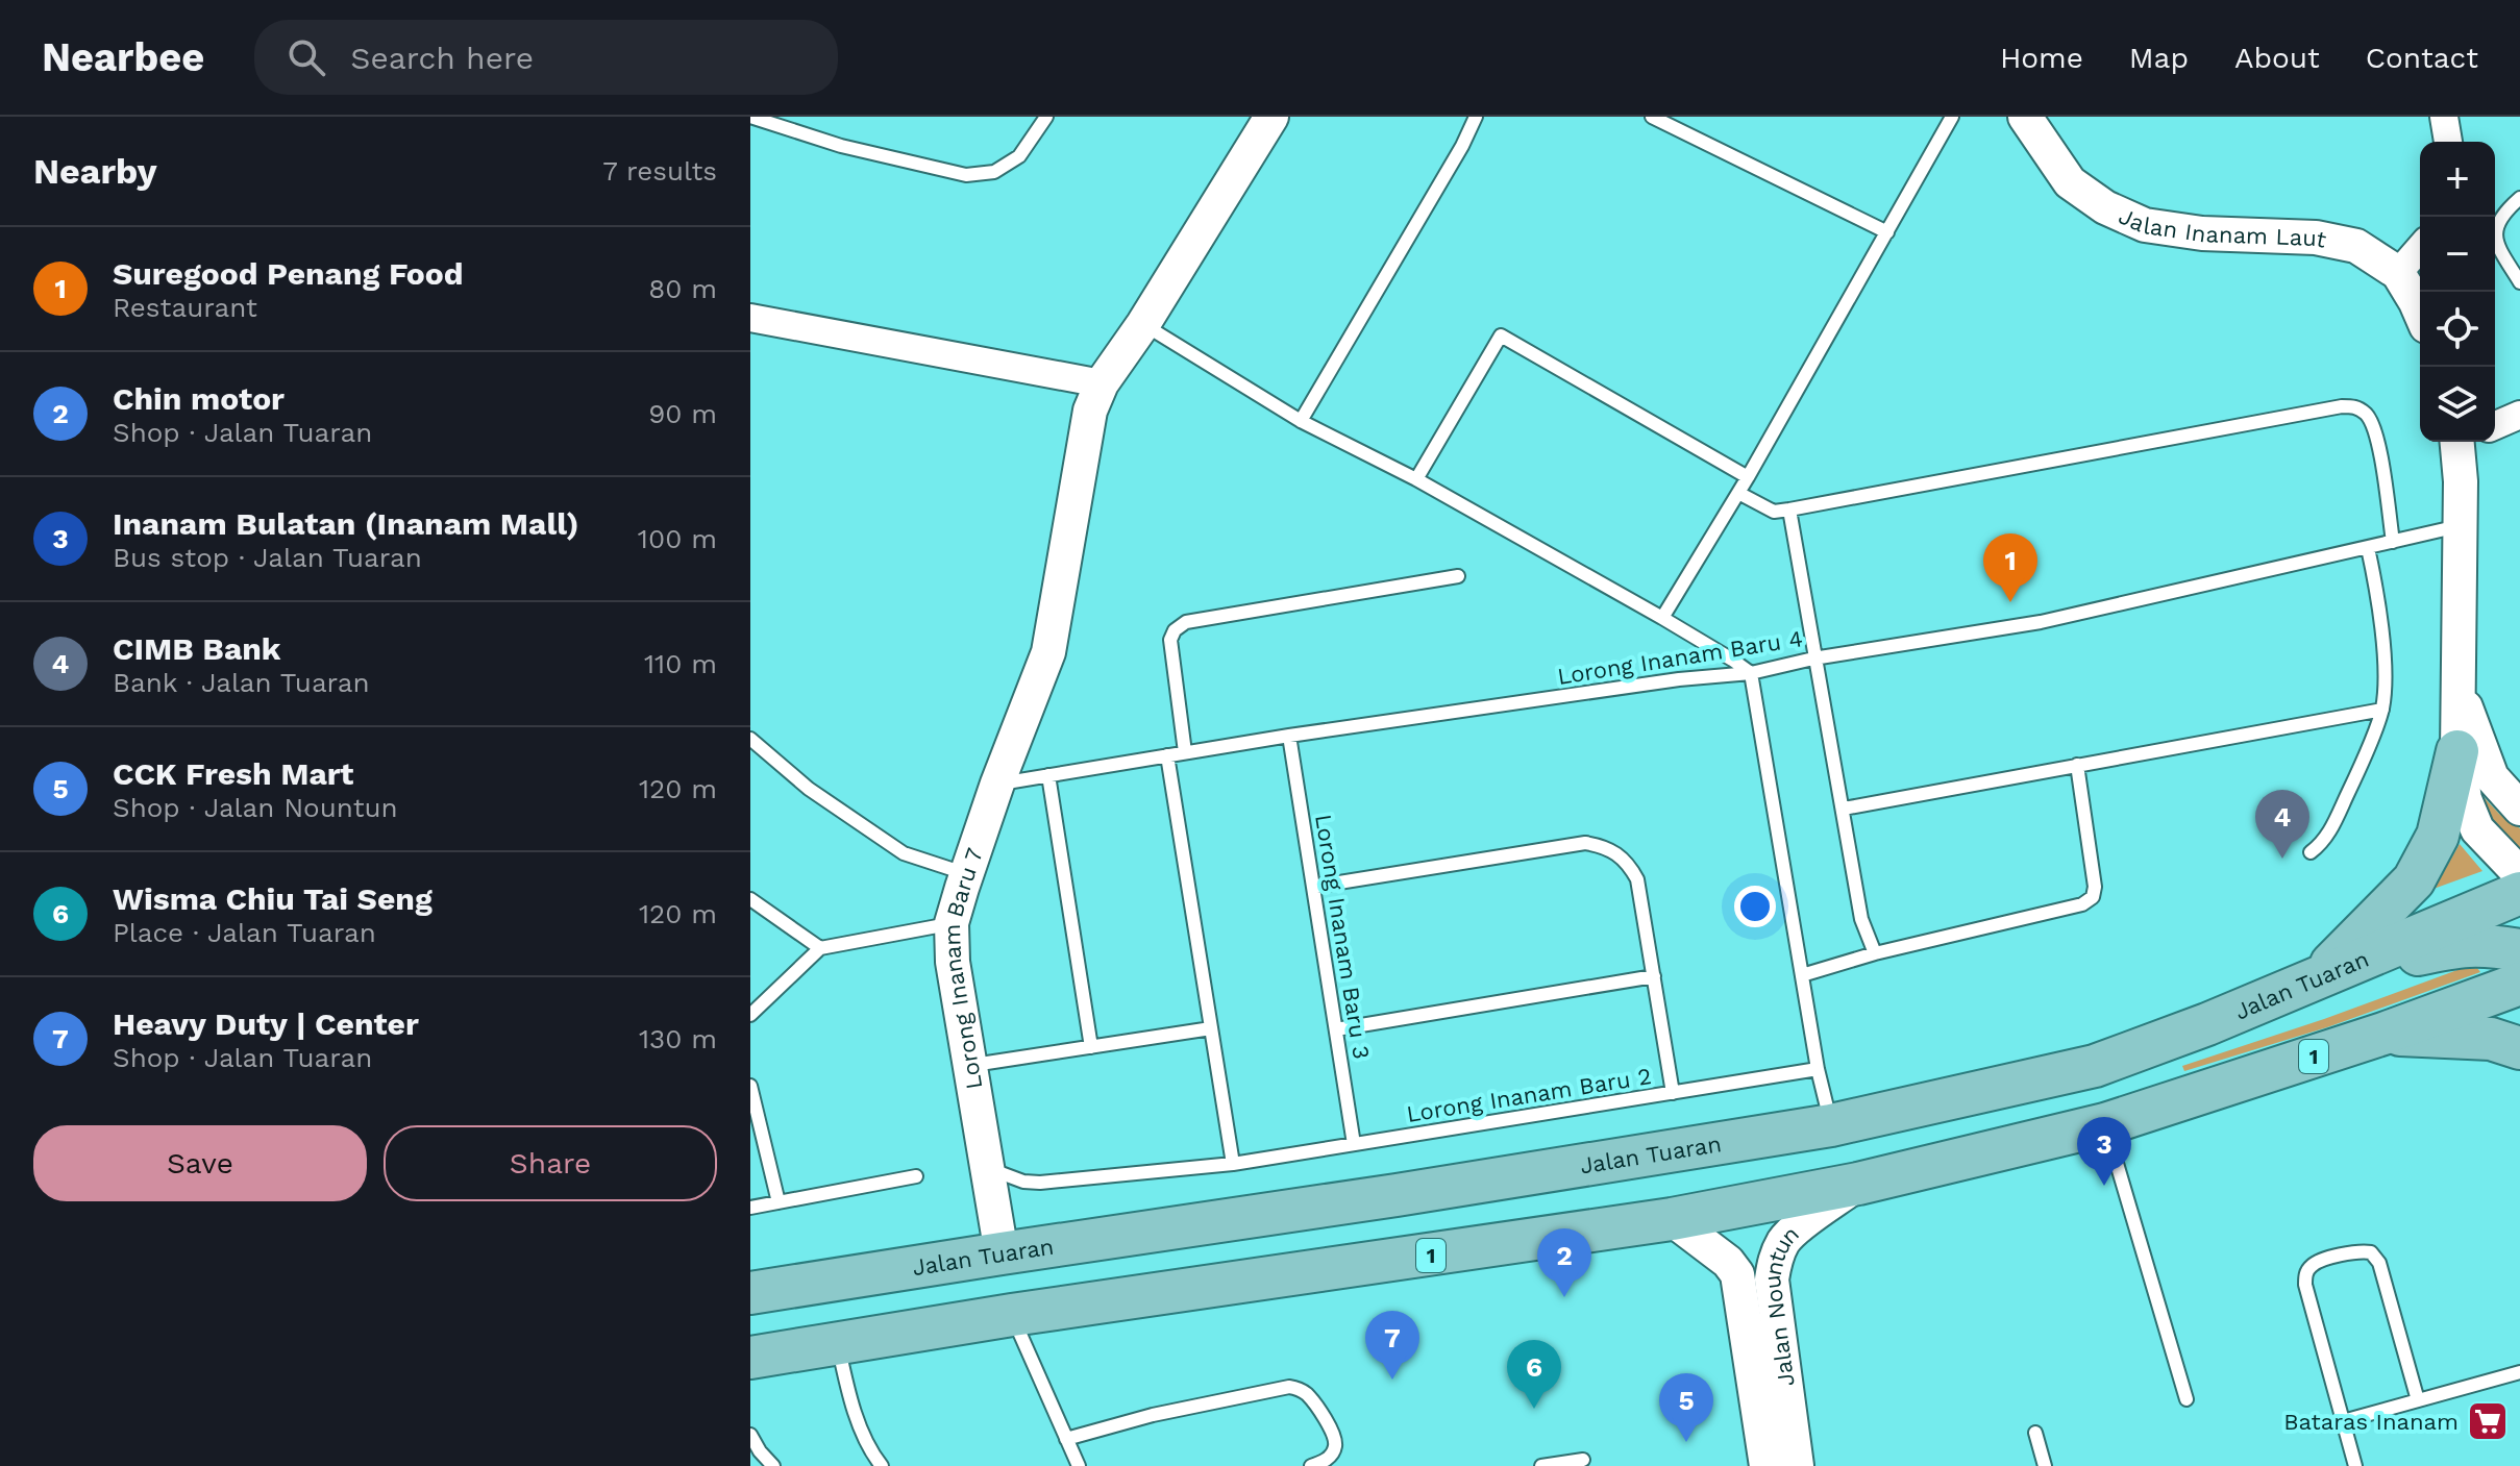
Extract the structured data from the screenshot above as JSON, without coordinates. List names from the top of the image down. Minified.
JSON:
{"streets":{"main road":["Jalan Tuaran","1"],"street":["Jalan Inanam Laut","Lorong Inanam Baru 7","Jalan Nountun"],"lane":["Lorong Inanam Baru 4","Lorong Inanam Baru 3","Lorong Inanam Baru 2"]},"crossings":[["Lorong Inanam Baru 4","Lorong Inanam Baru 3"],["Lorong Inanam Baru 4","Lorong Inanam Baru 7"],["Lorong Inanam Baru 3","Lorong Inanam Baru 2"],["Lorong Inanam Baru 7","Jalan Tuaran"],["Lorong Inanam Baru 7","Lorong Inanam Baru 2"],["1","Jalan Nountun"]],"places":{"supermarket":["Bataras Inanam"]},"page":{"header":"Nearbee","search":"Search here","nav":["Home","Map","About","Contact"],"heading":["Nearby","7 results"],"map_buttons":["+","−"],"list":[{"mark":"1","name":"Suregood Penang Food","note":"Restaurant","value":"80 m"},{"mark":"2","name":"Chin motor","note":"Shop · Jalan Tuaran","value":"90 m"},{"mark":"3","name":"Inanam Bulatan (Inanam Mall)","note":"Bus stop · Jalan Tuaran","value":"100 m"},{"mark":"4","name":"CIMB Bank","note":"Bank · Jalan Tuaran","value":"110 m"},{"mark":"5","name":"CCK Fresh Mart","note":"Shop · Jalan Nountun","value":"120 m"},{"mark":"6","name":"Wisma Chiu Tai Seng","note":"Place · Jalan Tuaran","value":"120 m"},{"mark":"7","name":"Heavy Duty | Center","note":"Shop · Jalan Tuaran","value":"130 m"}],"pins":["1","4","3","2","7","6","5"],"buttons":["Save","Share"]}}
